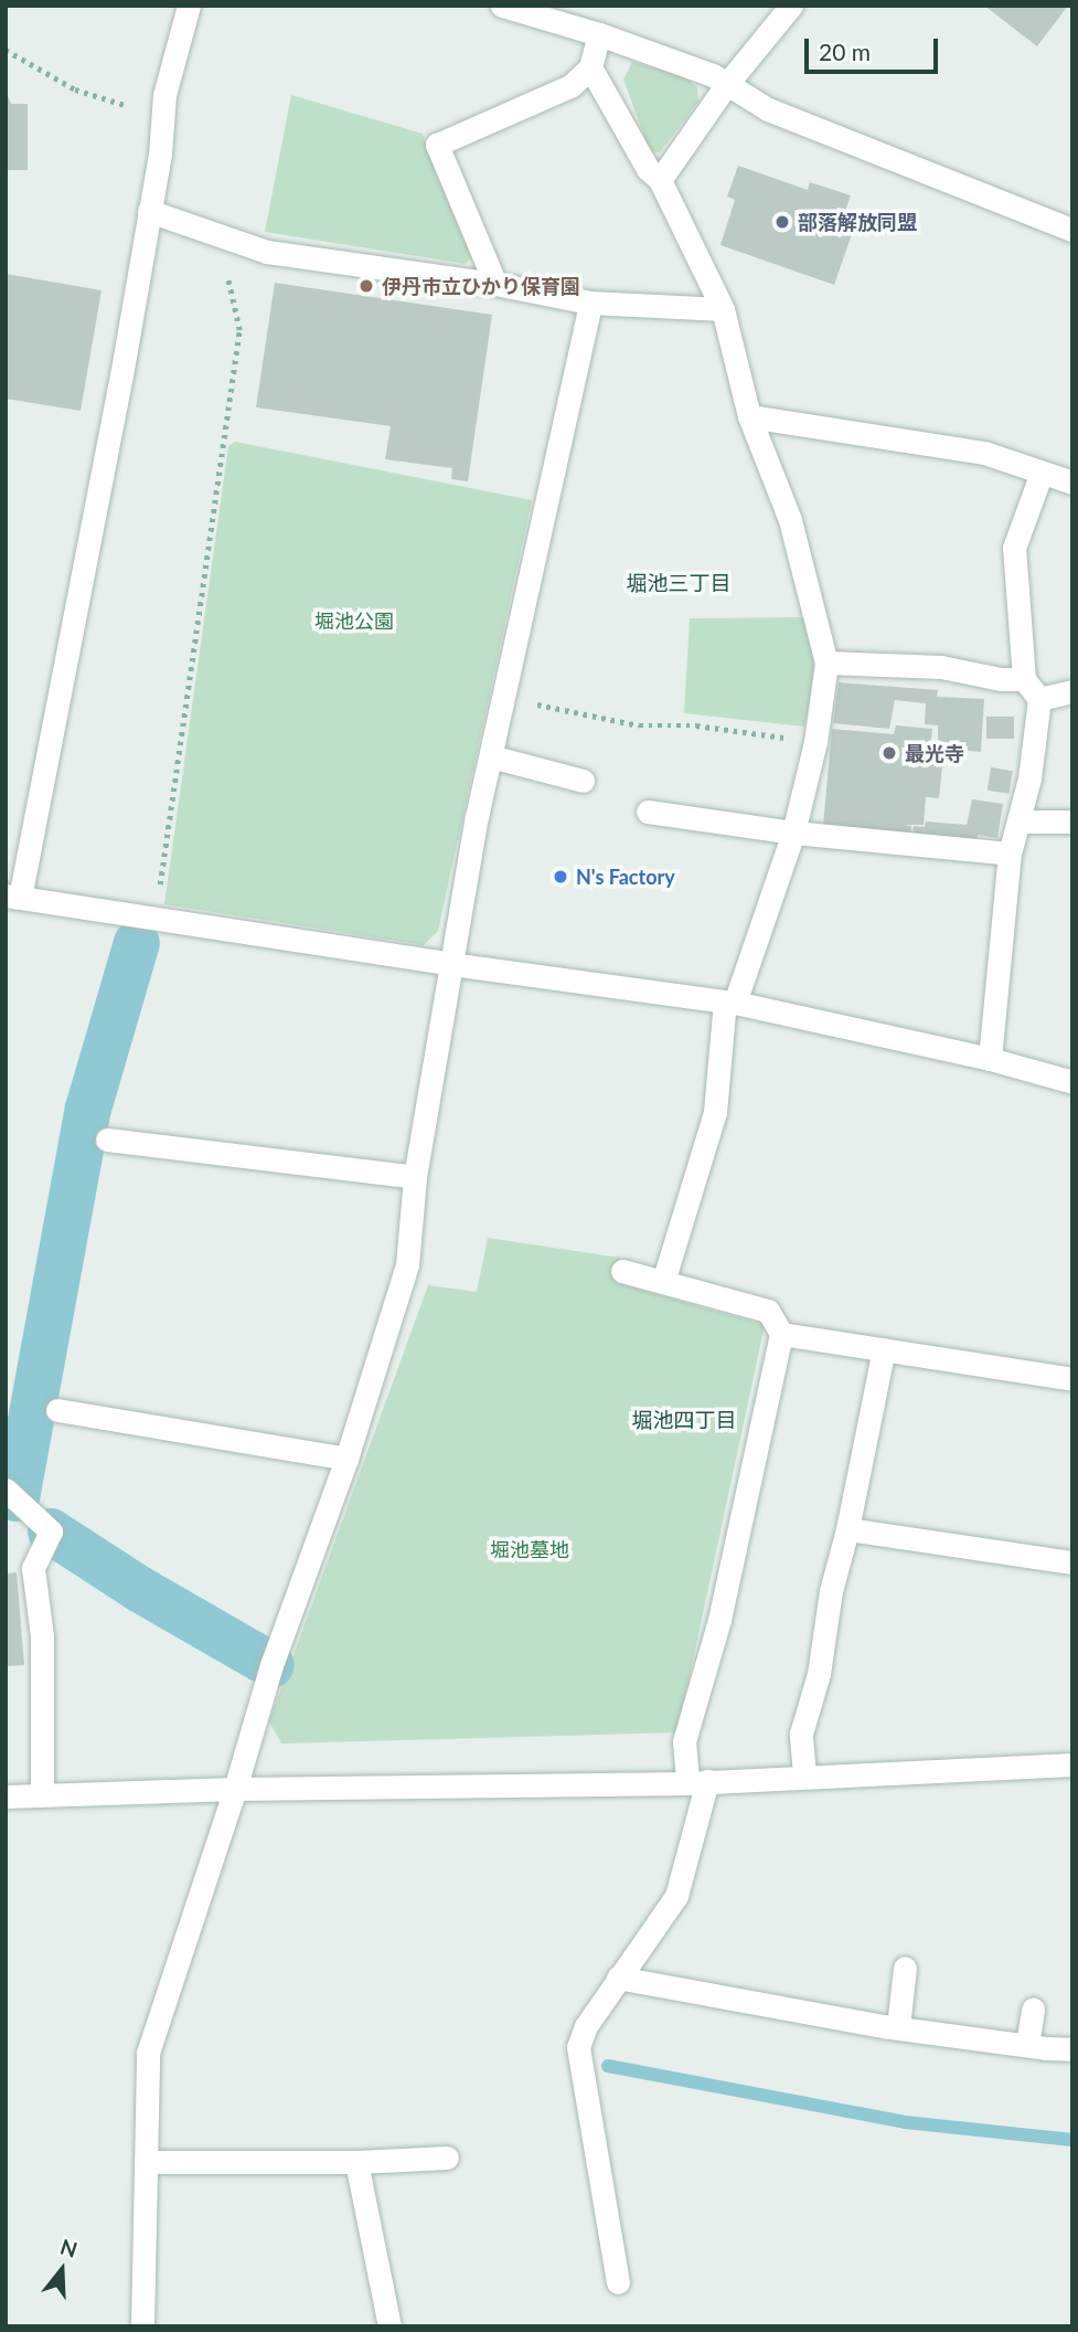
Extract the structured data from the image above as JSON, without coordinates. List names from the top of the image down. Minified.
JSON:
{"districts":["堀池三丁目","堀池四丁目"],"parks":["堀池公園","堀池墓地"],"places":["部落解放同盟","伊丹市立ひかり保育園","最光寺","N's Factory"],"scale_bar":"20 m","north":"top"}
